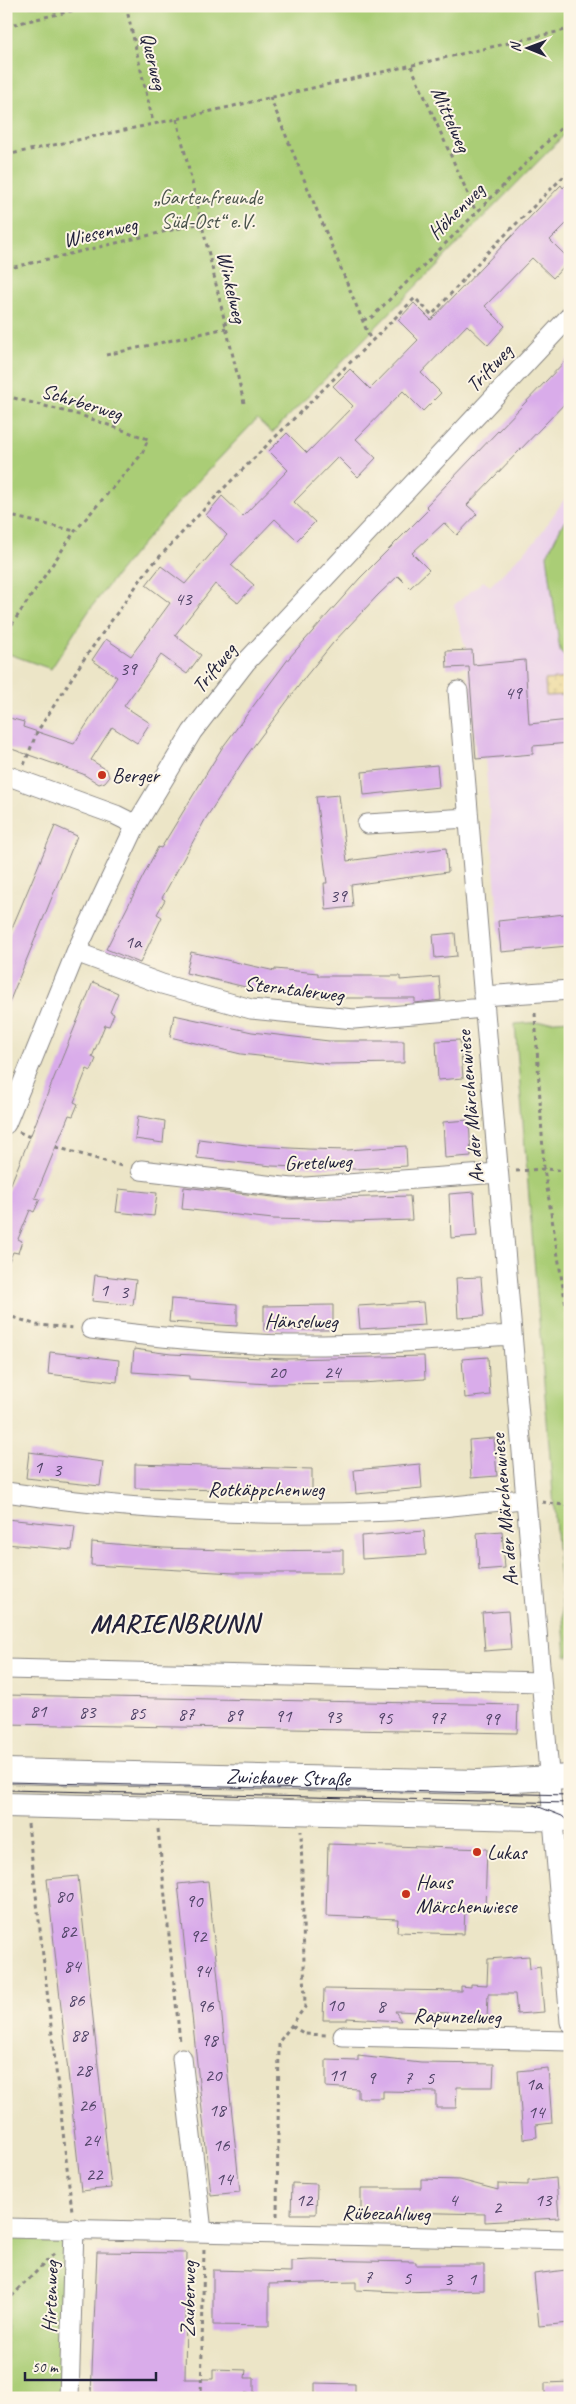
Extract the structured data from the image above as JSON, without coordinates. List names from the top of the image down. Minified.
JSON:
{"streets":{"main road":["Zwickauer Straße"],"street":["Triftweg","Sterntalerweg","An der Märchenwiese","Gretelweg","Hänselweg","Rotkäppchenweg","Rapunzelweg","Rübezahlweg","Hirtenweg"],"path":["Querweg","Mittelweg","Höhenweg","Wiesenweg","Winkelweg","Schrberweg","Zauberweg"]},"crossings":[["Mittelweg","Höhenweg"],["Wiesenweg","Winkelweg"],["Triftweg","Sterntalerweg"],["Sterntalerweg","An der Märchenwiese"],["An der Märchenwiese","Gretelweg"],["An der Märchenwiese","Hänselweg"],["An der Märchenwiese","Rotkäppchenweg"],["An der Märchenwiese","Zwickauer Straße"],["Rübezahlweg","Hirtenweg"],["Rübezahlweg","Zauberweg"]],"districts":["MARIENBRUNN"],"parks":["„Gartenfreunde Süd-Ost“ e.V."],"places":["Berger","Lukas","Haus Märchenwiese"],"house_numbers":["43","39","49","39","1a","1","3","20","24","1","3","81","83","85","87","89","91","93","95","97","99","80","90","82","92","84","94","86","10","96","8","88","98","28","20","11","9","7","5","1a","26","18","14","24","16","22","14","12","4","13","2","7","5","3","1"],"scale_bar":"50 m","north":"left"}
